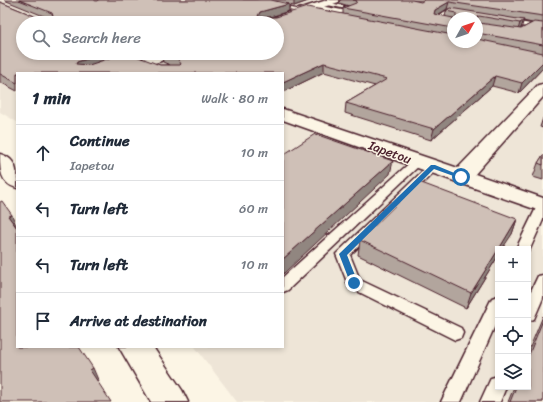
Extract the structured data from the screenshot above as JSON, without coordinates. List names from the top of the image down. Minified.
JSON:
{"streets":{"street":["Iapetou"]},"north":"top right","page":{"search":"Search here","heading":["1 min","Walk · 80 m"],"list":[["Continue","Iapetou","10 m"],["Turn left","60 m"],["Turn left","10 m"],"Arrive at destination"],"map_buttons":["+","−"]}}
